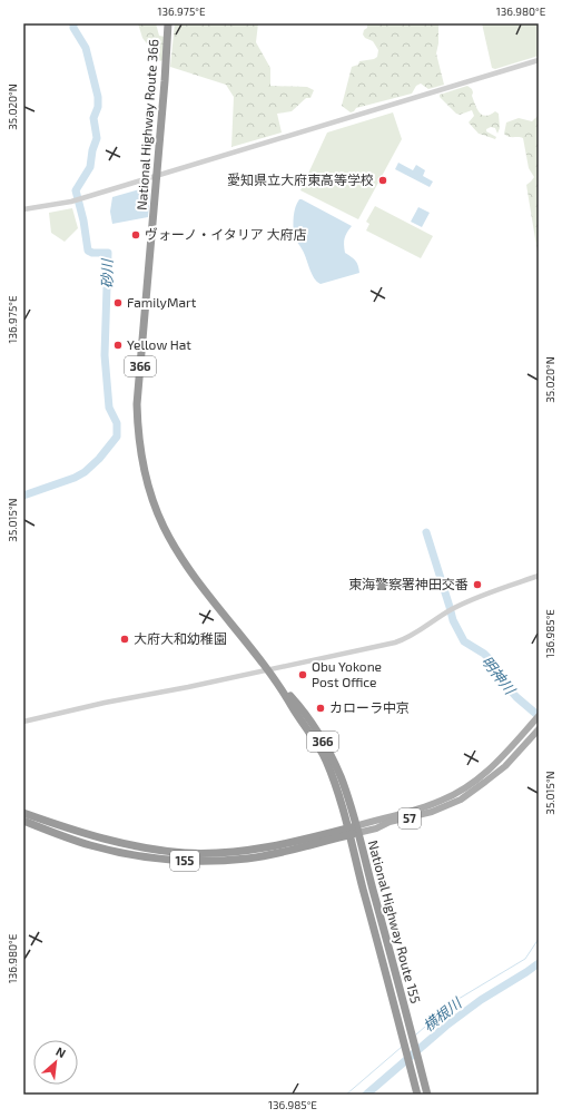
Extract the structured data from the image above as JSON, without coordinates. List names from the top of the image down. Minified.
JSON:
{"streets":{"highway":["National Highway Route 366","366","155","National Highway Route 155"],"main road":["57"]},"crossings":[["National Highway Route 366","57"],["National Highway Route 366","155"],["National Highway Route 366","National Highway Route 155"],["57","155"],["57","National Highway Route 155"],["155","National Highway Route 155"]],"water":["砂川","明神川","横根川"],"places":["愛知県立大府東高等学校","ヴォーノ・イタリア 大府店","FamilyMart","Yellow Hat","東海警察署神田交番","大府大和幼稚園","Obu Yokone Post Office","カローラ中京"],"north":"top right","coordinates":["136.975°E","136.980°E","35.020°N","35.015°N","136.985°E"]}
